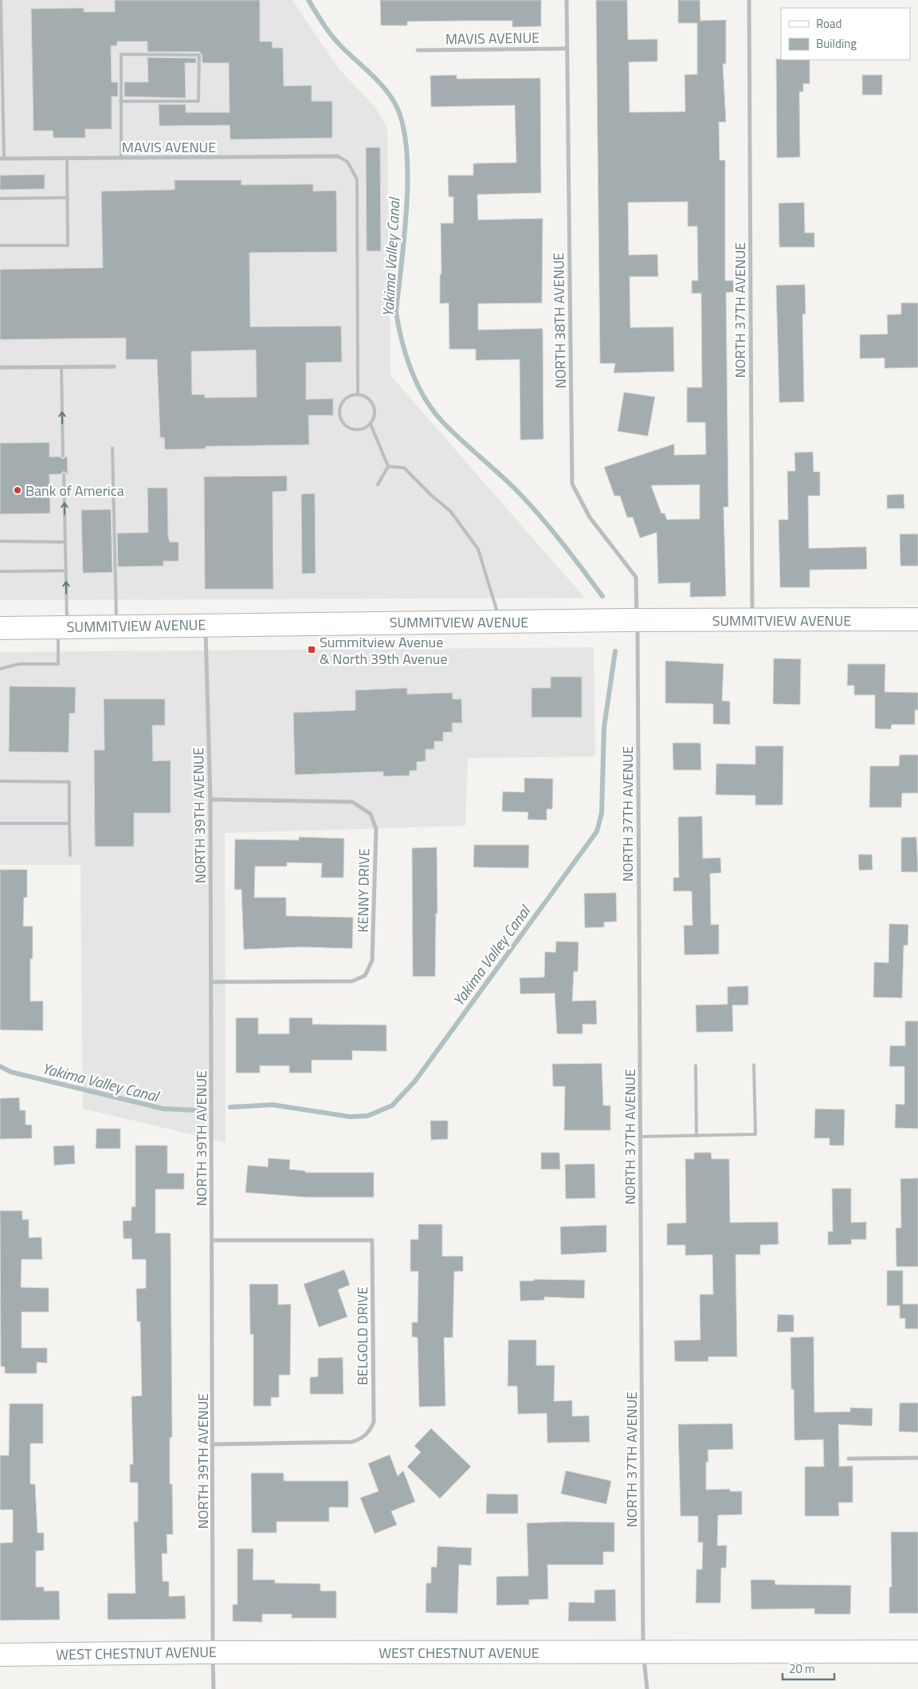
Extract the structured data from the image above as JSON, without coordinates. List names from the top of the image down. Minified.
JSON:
{"streets":{"street":["MAVIS AVENUE","NORTH 37TH AVENUE","NORTH 38TH AVENUE","SUMMITVIEW AVENUE","NORTH 39TH AVENUE","KENNY DRIVE","BELGOLD DRIVE","WEST CHESTNUT AVENUE"]},"crossings":[["MAVIS AVENUE","NORTH 38TH AVENUE"],["NORTH 37TH AVENUE","NORTH 38TH AVENUE"],["NORTH 37TH AVENUE","SUMMITVIEW AVENUE"],["NORTH 37TH AVENUE","WEST CHESTNUT AVENUE"],["NORTH 38TH AVENUE","SUMMITVIEW AVENUE"],["SUMMITVIEW AVENUE","NORTH 39TH AVENUE"],["NORTH 39TH AVENUE","KENNY DRIVE"],["NORTH 39TH AVENUE","BELGOLD DRIVE"],["NORTH 39TH AVENUE","WEST CHESTNUT AVENUE"]],"water":["Yakima Valley Canal"],"places":{"other":["Bank of America"],"transit":["Summitview Avenue & North 39th Avenue"]},"legend":["Road","Building"],"scale_bar":"20 m"}
